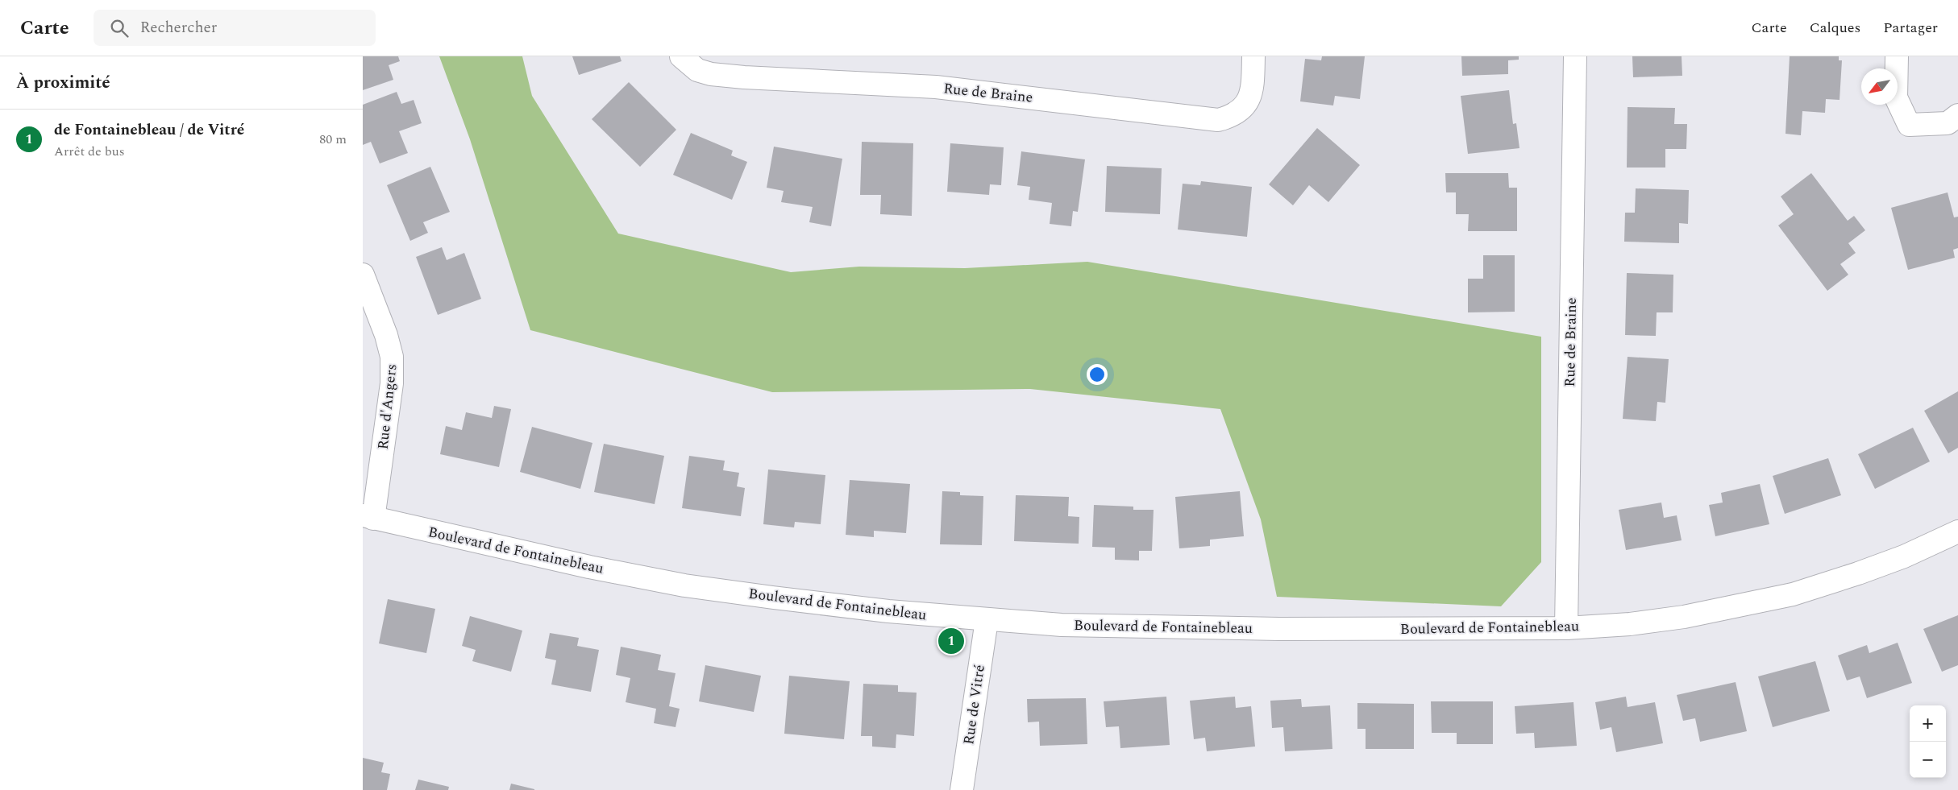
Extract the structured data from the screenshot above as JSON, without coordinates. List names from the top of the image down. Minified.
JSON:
{"streets":{"street":["Rue de Braine","Rue d'Angers","Boulevard de Fontainebleau","Rue de Vitré"]},"crossings":[["Rue de Braine","Boulevard de Fontainebleau"],["Rue d'Angers","Boulevard de Fontainebleau"],["Boulevard de Fontainebleau","Rue de Vitré"]],"north":"bottom left","page":{"header":"Carte","search":"Rechercher","nav":["Carte","Calques","Partager"],"heading":"À proximité","list":[{"mark":"1","name":"de Fontainebleau / de Vitré","note":"Arrêt de bus","value":"80 m"}],"pins":"1","map_buttons":["+","−"]}}
